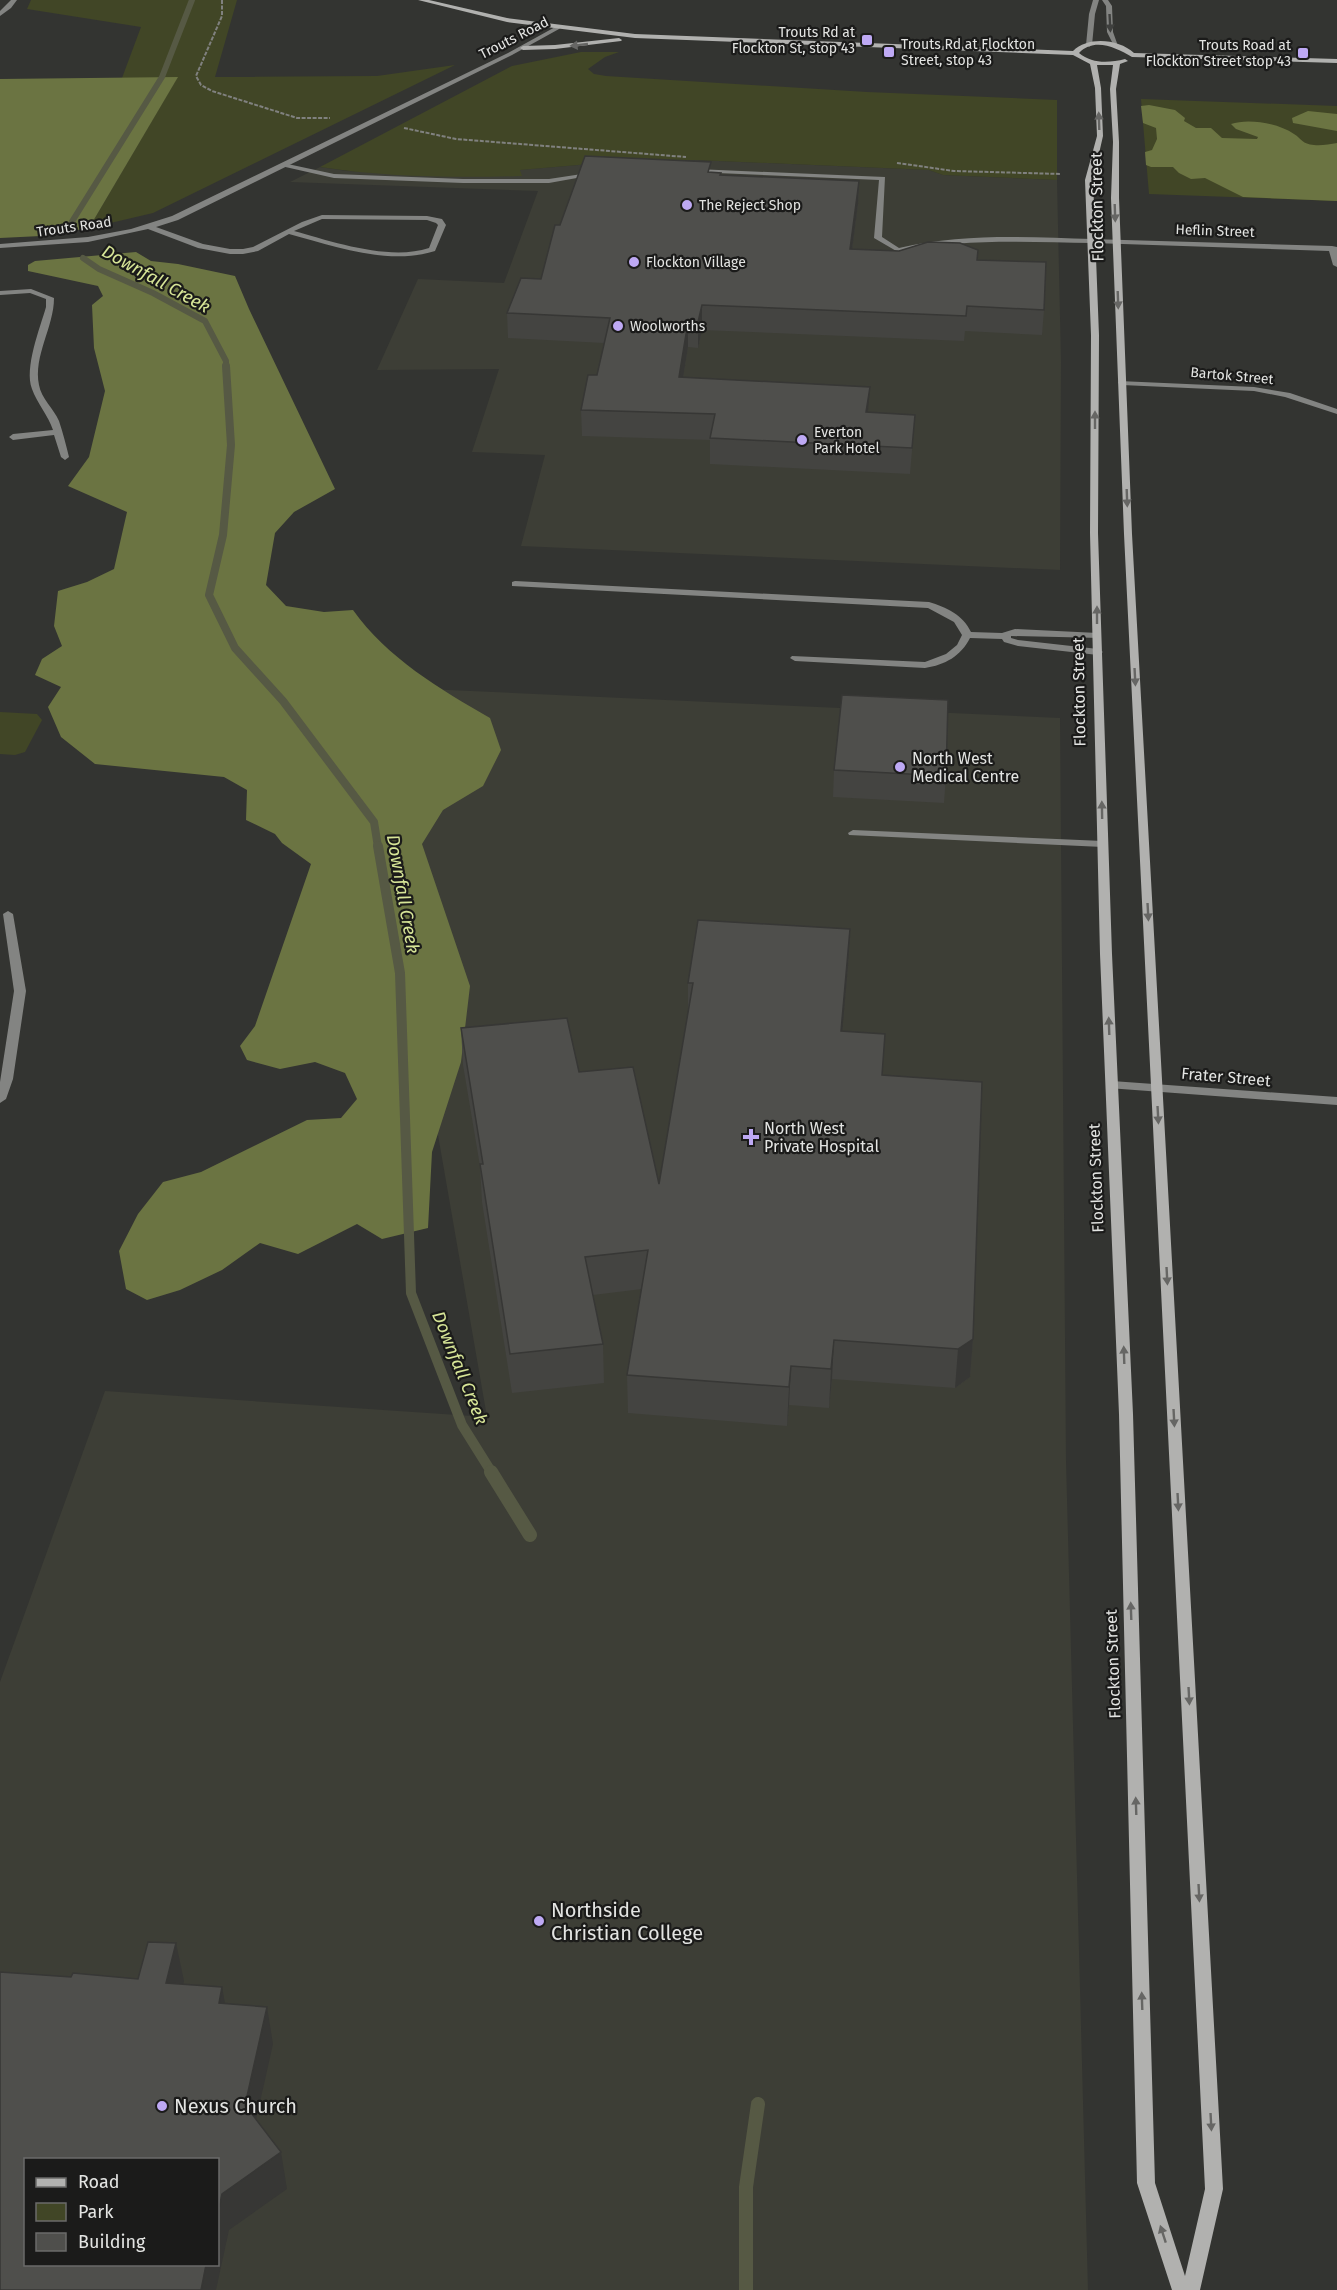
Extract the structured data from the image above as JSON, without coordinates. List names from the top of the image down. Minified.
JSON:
{"streets":{"street":["Trouts Road","Flockton Street","Heflin Street","Bartok Street","Frater Street"]},"crossings":[["Flockton Street","Heflin Street"],["Flockton Street","Bartok Street"],["Flockton Street","Frater Street"]],"water":["Downfall Creek"],"places":{"transit":["Trouts Rd at Flockton St, stop 43","Trouts Rd at Flockton Street, stop 43","Trouts Road at Flockton Street stop 43"],"other":["The Reject Shop","Flockton Village","Woolworths","Everton Park Hotel","North West Medical Centre","Northside Christian College","Nexus Church"],"health":["North West Private Hospital"]},"legend":["Road","Park","Building"]}
